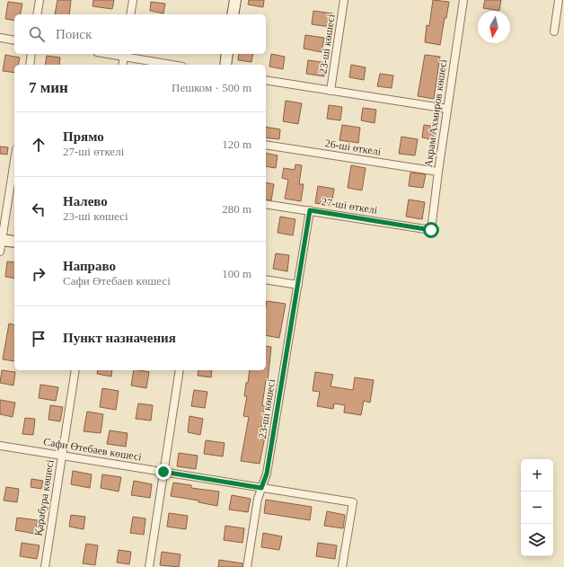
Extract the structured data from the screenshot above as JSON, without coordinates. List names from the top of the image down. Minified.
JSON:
{"streets":{"street":["23-шi көшесi","Акрам Ахмиров көшесі","26-ші өткелі","27-ші өткелі","Сафи Өтебаев көшесі","Қарабура көшесі"]},"crossings":[["23-шi көшесi","27-ші өткелі"],["23-шi көшесi","Сафи Өтебаев көшесі"],["Акрам Ахмиров көшесі","26-ші өткелі"],["Акрам Ахмиров көшесі","27-ші өткелі"],["Сафи Өтебаев көшесі","Қарабура көшесі"]],"north":"bottom","page":{"search":"Поиск","heading":["7 мин","Пешком · 500 m"],"list":[["Прямо","27-ші өткелі","120 m"],["Налево","23-шi көшесi","280 m"],["Направо","Сафи Өтебаев көшесі","100 m"],"Пункт назначения"],"map_buttons":["+","−"]}}
